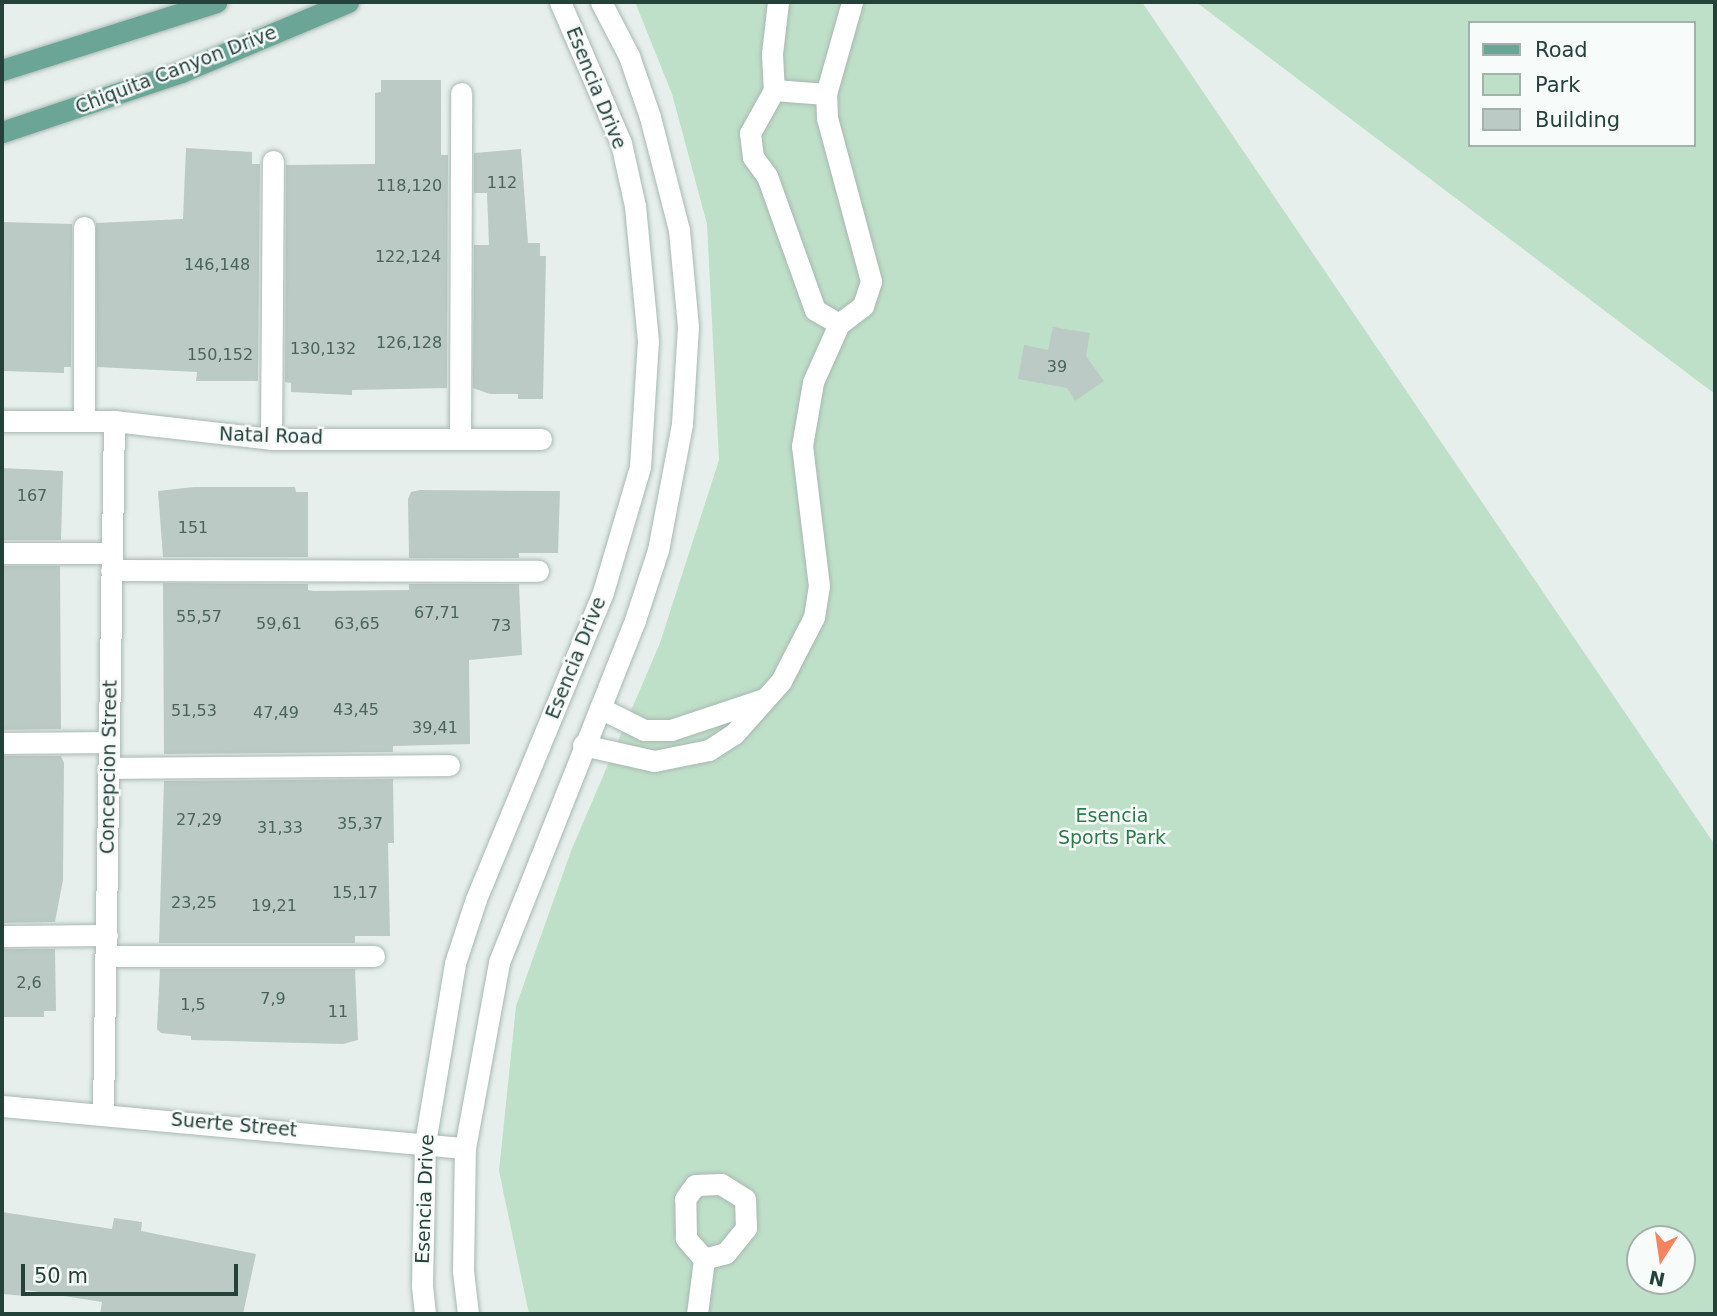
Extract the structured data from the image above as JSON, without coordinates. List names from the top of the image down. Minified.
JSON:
{"streets":{"main road":["Chiquita Canyon Drive"],"street":["Esencia Drive","Natal Road","Concepcion Street","Suerte Street"]},"crossings":[["Esencia Drive","Suerte Street"],["Natal Road","Concepcion Street"],["Concepcion Street","Suerte Street"]],"parks":["Esencia Sports Park"],"house_numbers":["112","118,120","122,124","146,148","126,128","130,132","150,152","39","167","151","67,71","55,57","59,61","63,65","73","43,45","51,53","47,49","39,41","27,29","35,37","31,33","15,17","23,25","19,21","2,6","7,9","1,5","11"],"legend":["Road","Park","Building"],"scale_bar":"50 m","north":"bottom"}
